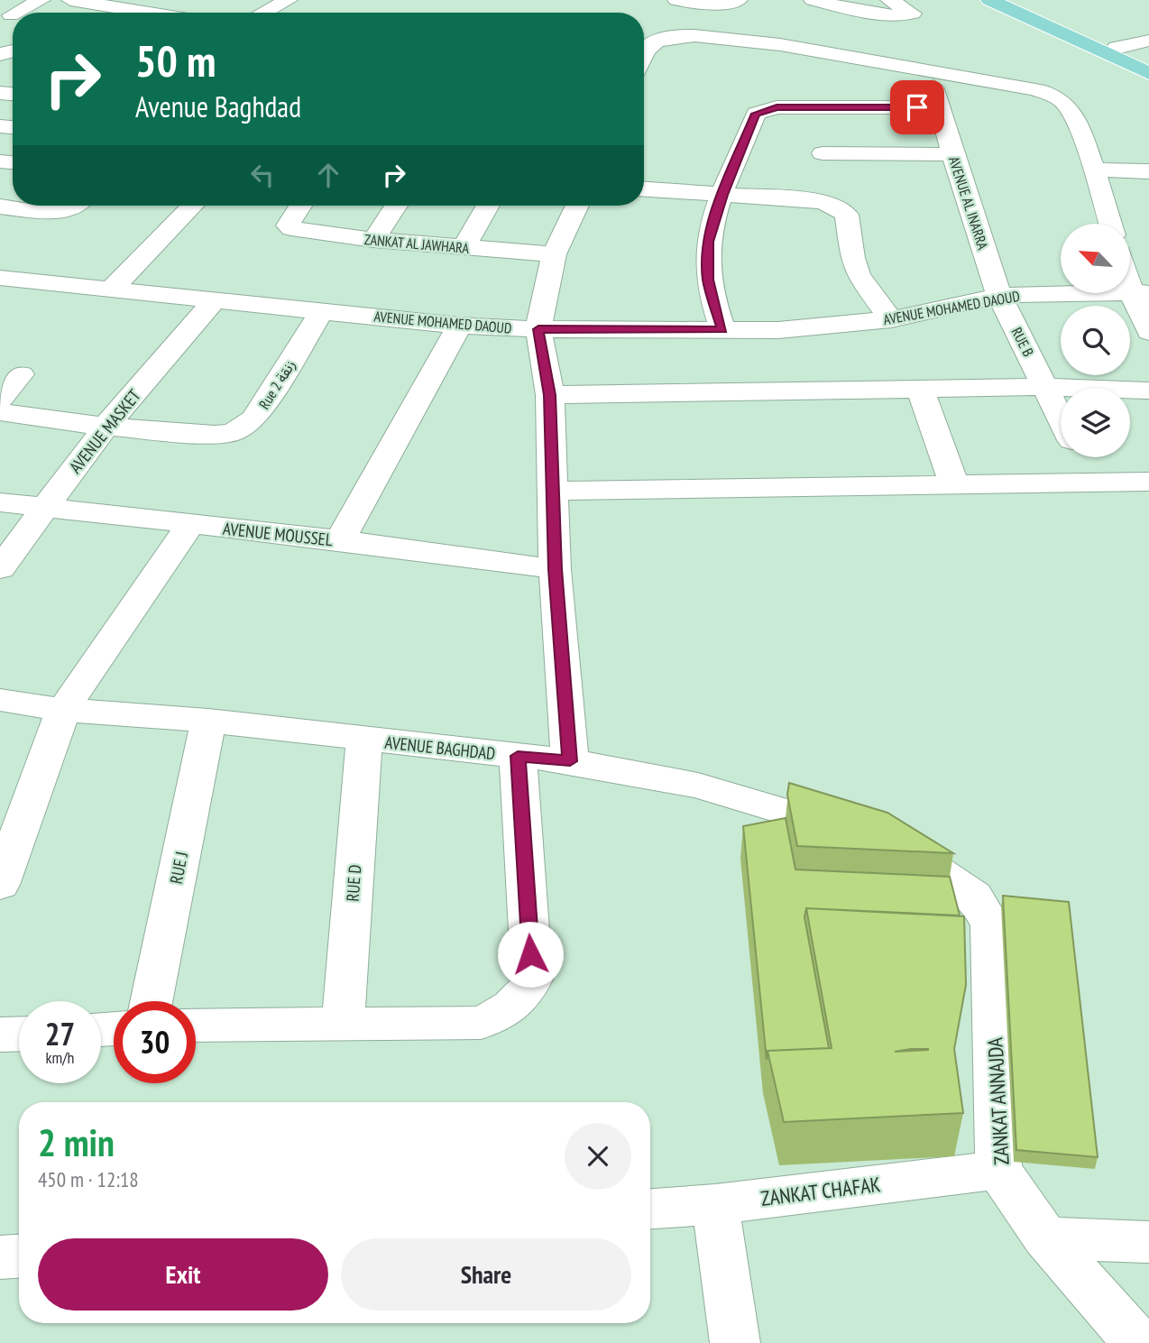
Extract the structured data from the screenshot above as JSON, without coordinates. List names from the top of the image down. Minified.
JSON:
{"streets":{"street":["AVENUE AL INARRA","ZANKAT AL JAWHARA","AVENUE MOHAMED DAOUD","RUE B","Rue 2 زنقة","AVENUE MASKET","AVENUE MOUSSEL","AVENUE BAGHDAD","RUE J","RUE D","ZANKAT ANNAJDA","ZANKAT CHAFAK"]},"crossings":[["AVENUE AL INARRA","AVENUE MOHAMED DAOUD"],["AVENUE AL INARRA","RUE B"],["AVENUE MOHAMED DAOUD","RUE B"],["AVENUE MOHAMED DAOUD","Rue 2 زنقة"],["AVENUE MOHAMED DAOUD","AVENUE MASKET"],["Rue 2 زنقة","AVENUE MASKET"],["AVENUE MASKET","AVENUE MOUSSEL"],["AVENUE BAGHDAD","RUE J"],["AVENUE BAGHDAD","RUE D"],["AVENUE BAGHDAD","ZANKAT ANNAJDA"],["ZANKAT ANNAJDA","ZANKAT CHAFAK"]],"north":"top left","page":{"turn":["50 m","Avenue Baghdad"],"speed":"27 km/h","limit":"30","heading":["2 min","450 m · 12:18"],"buttons":["Exit","Share"]}}
